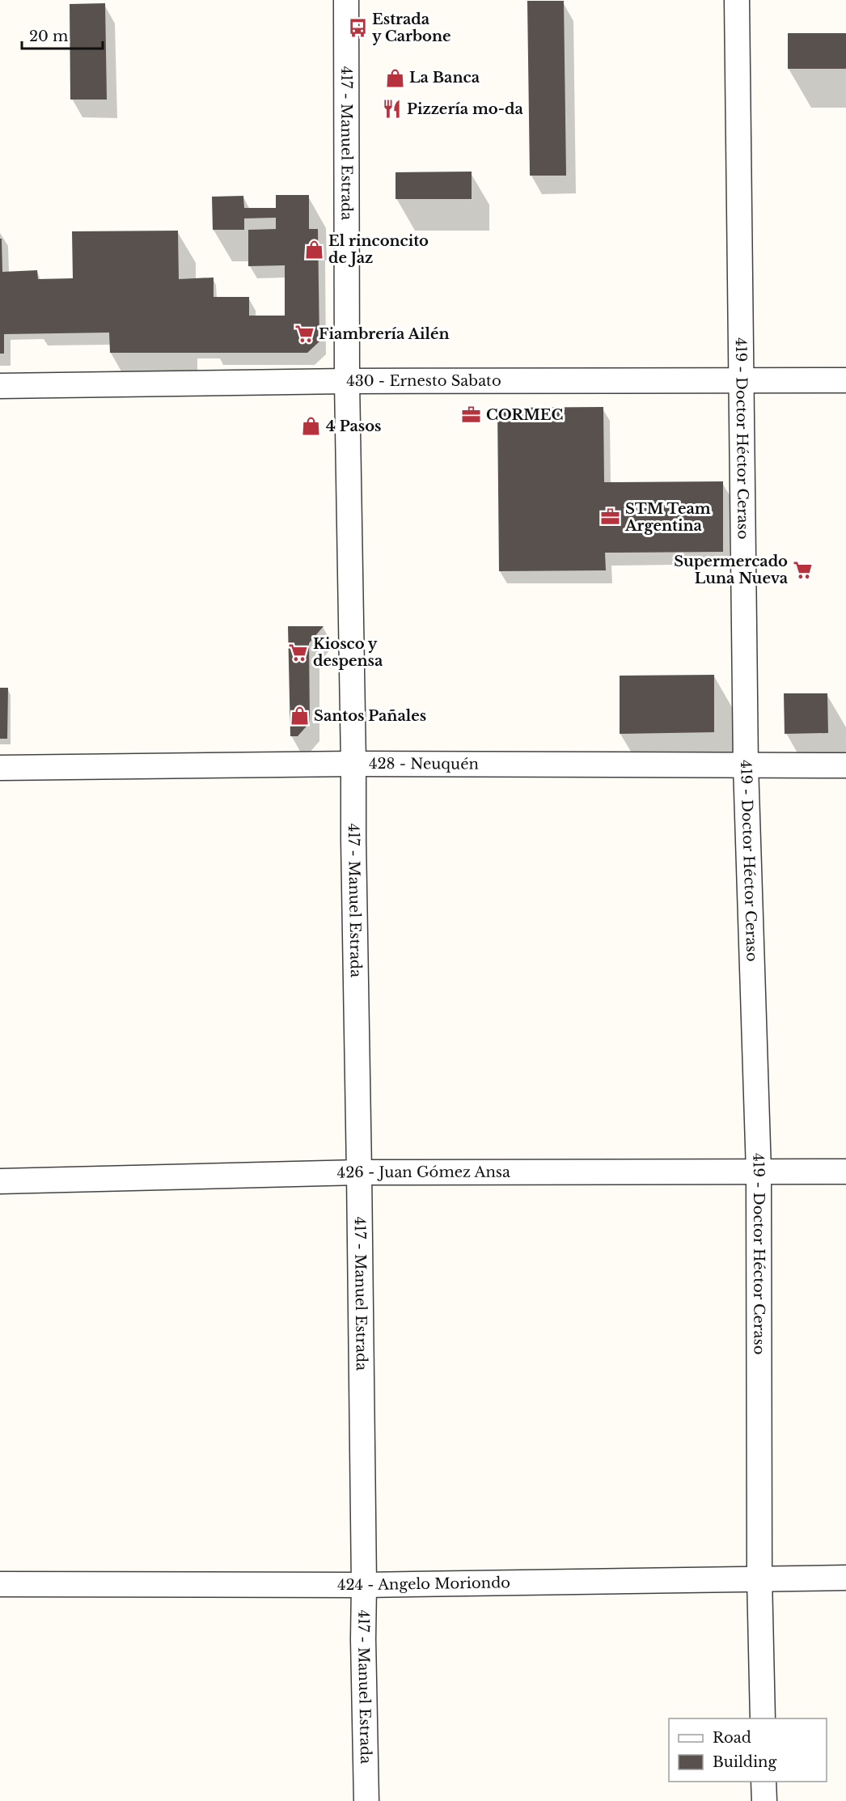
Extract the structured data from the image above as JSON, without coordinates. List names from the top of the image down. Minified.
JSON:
{"streets":{"street":["417 - Manuel Estrada","430 - Ernesto Sabato","419 - Doctor Héctor Ceraso","428 - Neuquén","426 - Juan Gómez Ansa","424 - Angelo Moriondo"]},"crossings":[["417 - Manuel Estrada","430 - Ernesto Sabato"],["417 - Manuel Estrada","428 - Neuquén"],["417 - Manuel Estrada","426 - Juan Gómez Ansa"],["417 - Manuel Estrada","424 - Angelo Moriondo"],["430 - Ernesto Sabato","419 - Doctor Héctor Ceraso"],["419 - Doctor Héctor Ceraso","428 - Neuquén"],["419 - Doctor Héctor Ceraso","426 - Juan Gómez Ansa"],["419 - Doctor Héctor Ceraso","424 - Angelo Moriondo"]],"places":{"bus stop":["Estrada y Carbone"],"shop":["La Banca","El rinconcito de Jaz","4 Pasos","Santos Pañales"],"restaurant":["Pizzería mo-da"],"supermarket":["Fiambrería Ailén","Supermercado Luna Nueva","Kiosco y despensa"],"office":["CORMEC","STM Team Argentina"]},"legend":["Road","Building"],"scale_bar":"20 m"}
